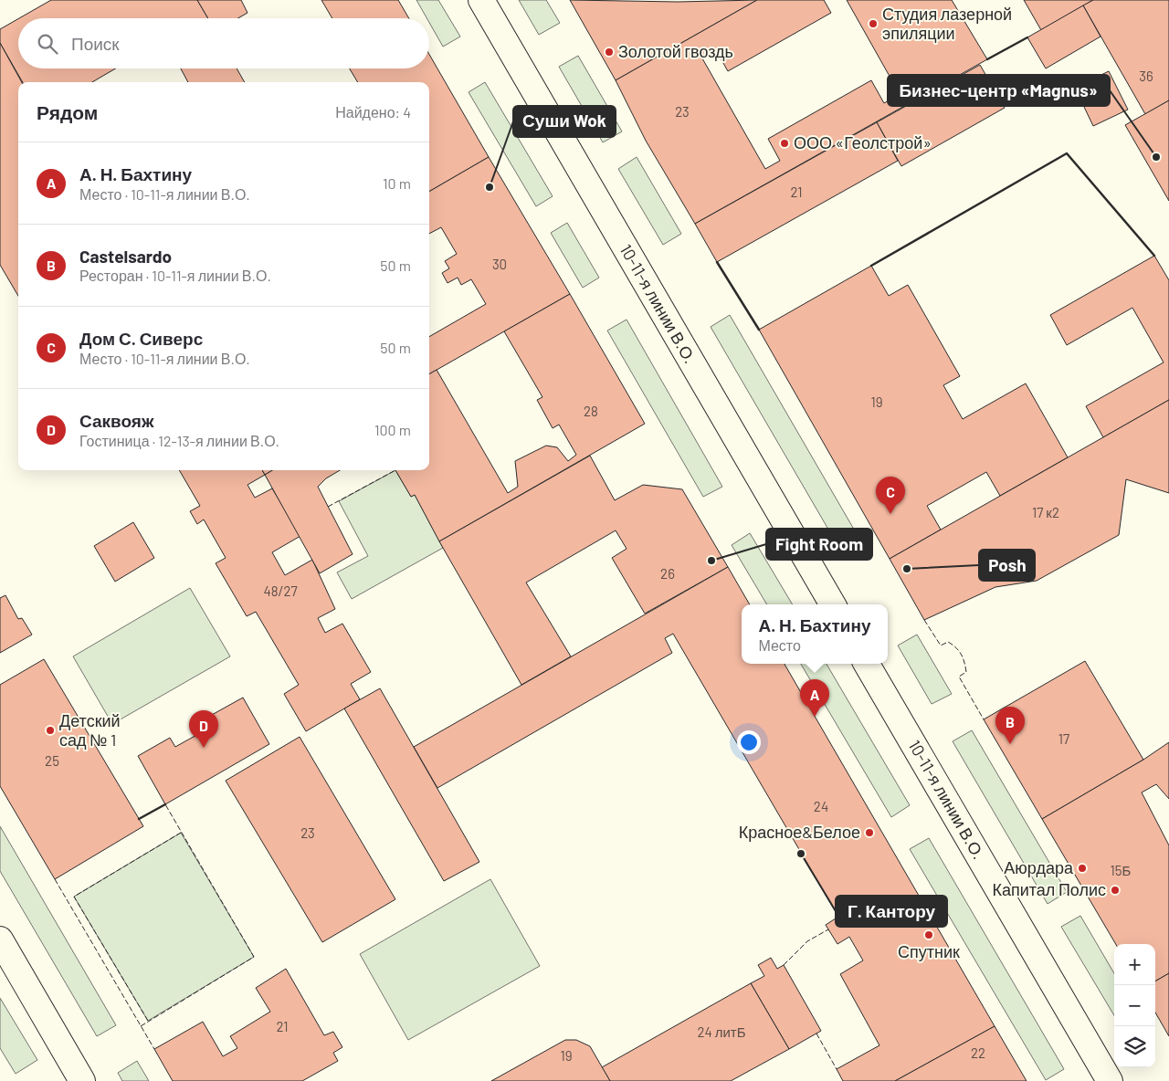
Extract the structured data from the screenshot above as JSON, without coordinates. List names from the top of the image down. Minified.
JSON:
{"streets":{"street":["10-11-я линии В.О."]},"places":["Студия лазерной эпиляции","Золотой гвоздь","ООО «Геолстрой»","Бизнес-центр «Magnus»","Суши Wok","Fight Room","Posh","Детский сад № 1","Красное&Белое","Г. Кантору","Аюрдара","Капитал Полис","Спутник"],"house_numbers":["36","23","21","30","19","28","17 к2","26","48/27","17","25","24","23","15Б","21","24 литБ","22","19"],"page":{"search":"Поиск","heading":["Рядом","Найдено: 4"],"list":[{"mark":"A","name":"А. Н. Бахтину","note":"Место · 10-11-я линии В.О.","value":"10 m"},{"mark":"B","name":"Castelsardo","note":"Ресторан · 10-11-я линии В.О.","value":"50 m"},{"mark":"C","name":"Дом С. Сиверс","note":"Место · 10-11-я линии В.О.","value":"50 m"},{"mark":"D","name":"Саквояж","note":"Гостиница · 12-13-я линии В.О.","value":"100 m"}],"pins":["C","A","B","D"],"popup":["А. Н. Бахтину","Место"],"map_buttons":["+","−"]}}
